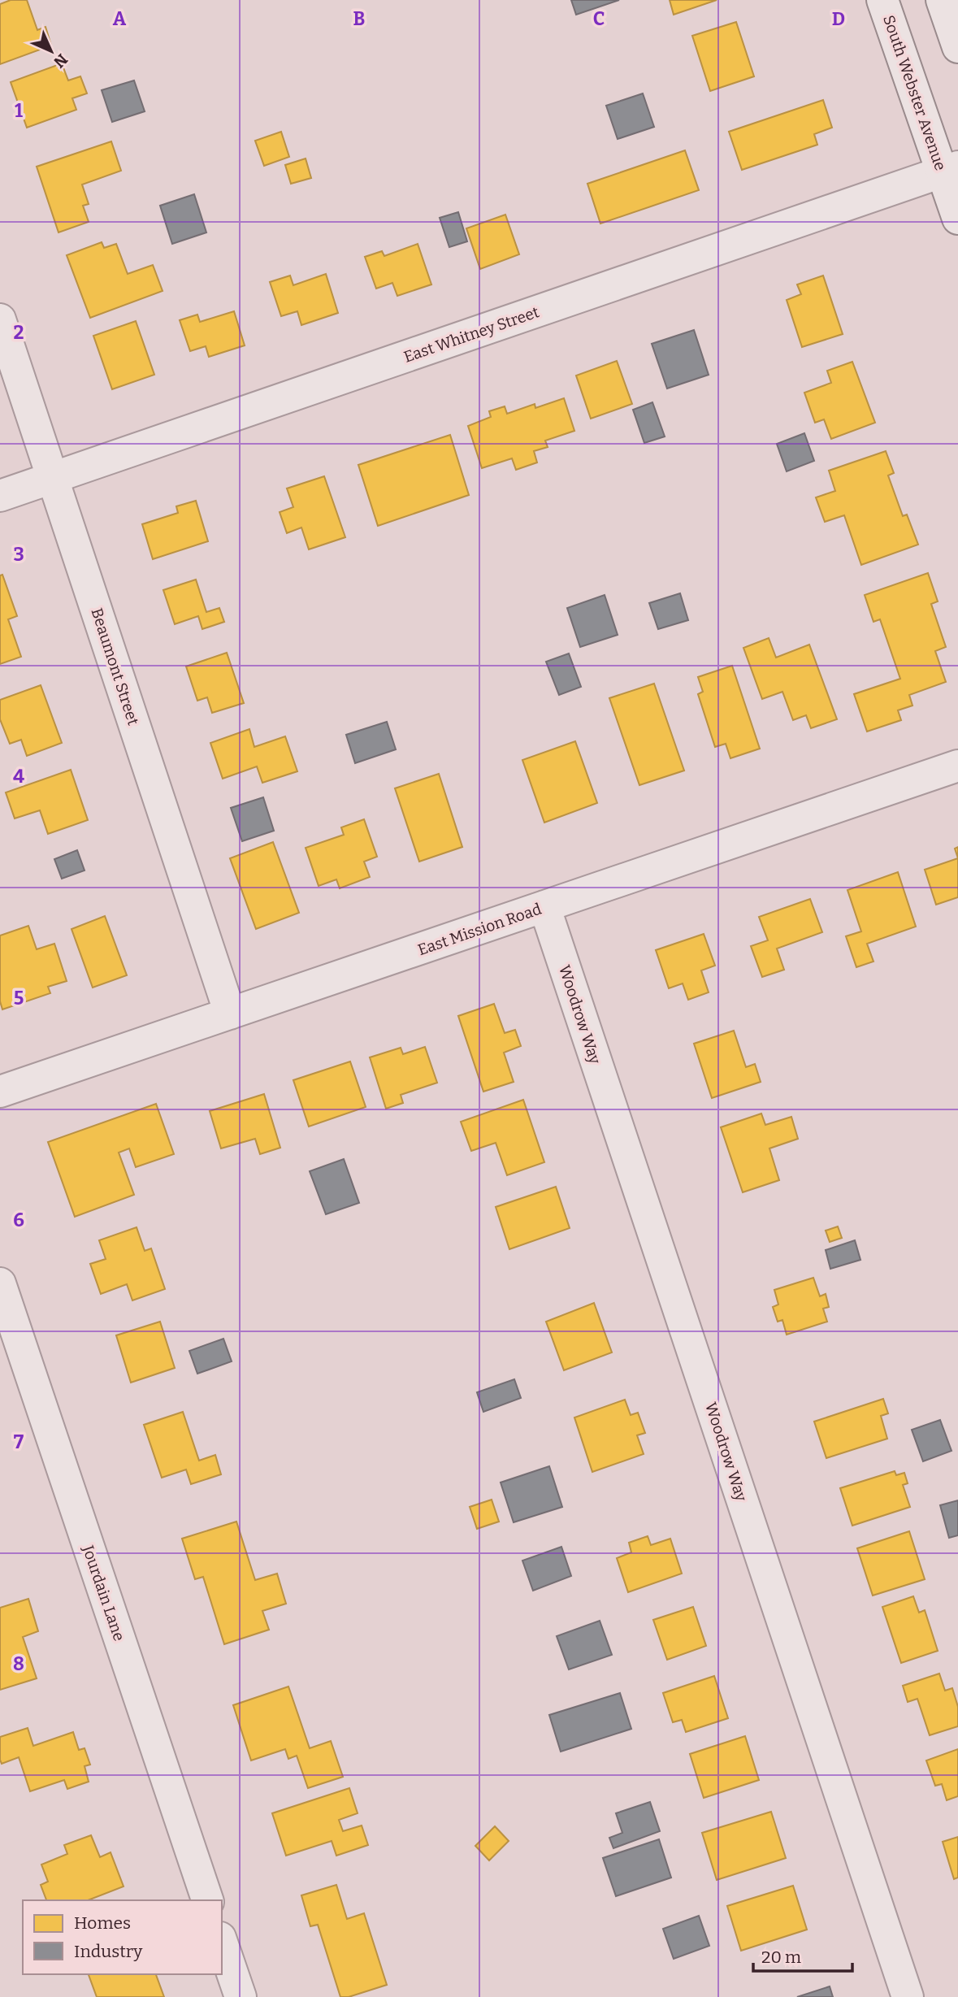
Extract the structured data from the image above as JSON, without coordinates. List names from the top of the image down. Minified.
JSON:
{"streets":{"street":["South Webster Avenue","East Whitney Street","Beaumont Street","East Mission Road","Woodrow Way","Jourdain Lane"]},"crossings":[["South Webster Avenue","East Whitney Street"],["East Whitney Street","Beaumont Street"],["Beaumont Street","East Mission Road"],["East Mission Road","Woodrow Way"]],"legend":["Homes","Industry"],"scale_bar":"20 m","north":"bottom right","grid":{"columns":["A","B","C","D"],"rows":["1","2","3","4","5","6","7","8"]}}
